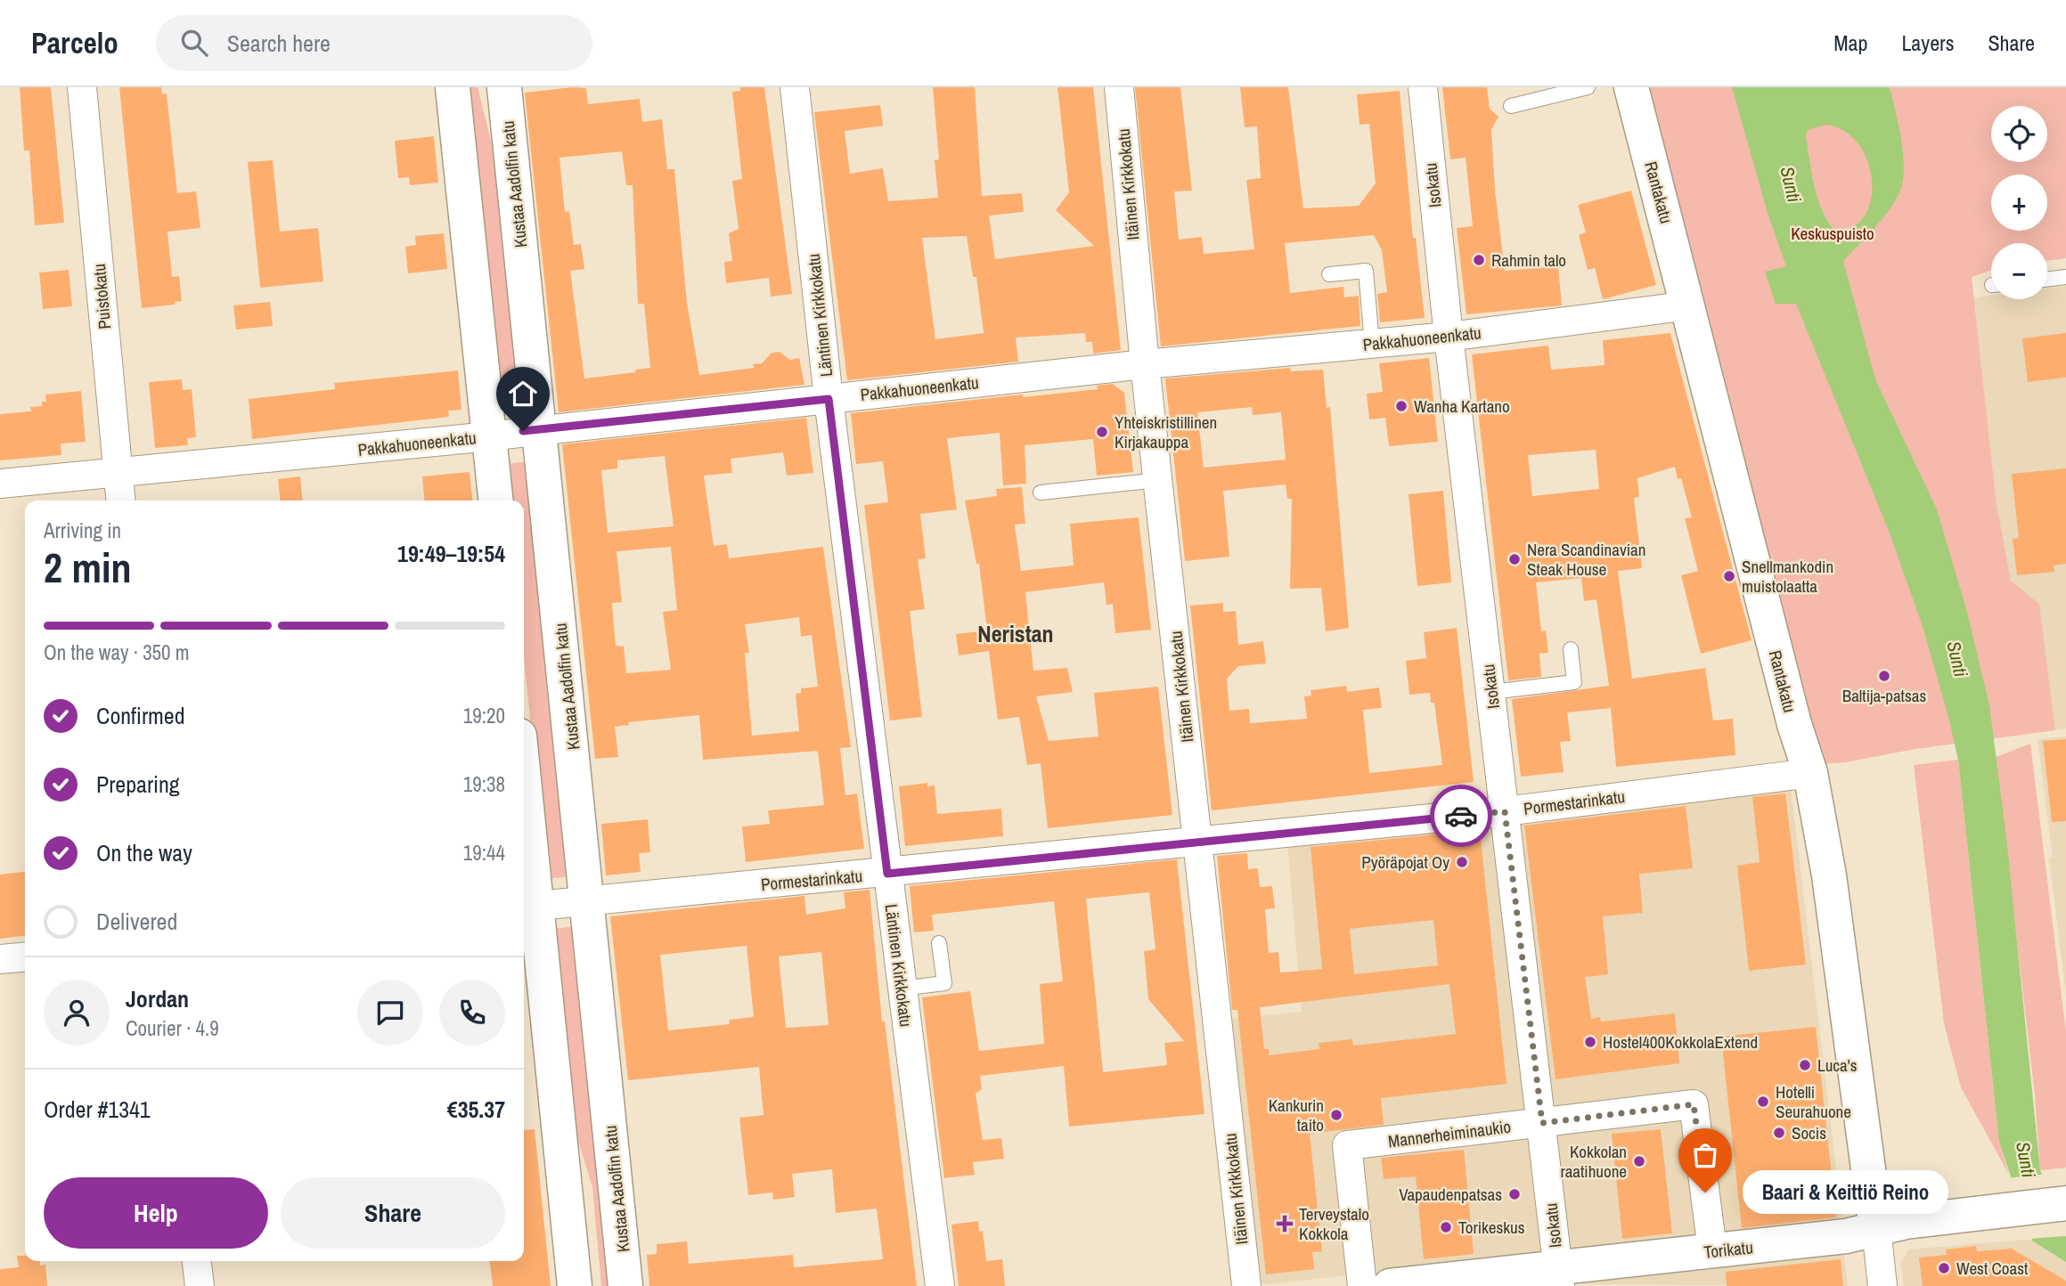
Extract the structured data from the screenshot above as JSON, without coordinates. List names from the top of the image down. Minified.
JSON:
{"streets":{"main road":["Kustaa Aadolfin katu","Rantakatu","Torikatu"],"street":["Itäinen Kirkkokatu","Isokatu","Puistokatu","Läntinen Kirkkokatu","Pakkahuoneenkatu","Pormestarinkatu","Mannerheiminaukio"]},"crossings":[["Kustaa Aadolfin katu","Pakkahuoneenkatu"],["Kustaa Aadolfin katu","Pormestarinkatu"],["Itäinen Kirkkokatu","Pakkahuoneenkatu"],["Itäinen Kirkkokatu","Pormestarinkatu"],["Isokatu","Pakkahuoneenkatu"],["Isokatu","Pormestarinkatu"],["Isokatu","Mannerheiminaukio"],["Isokatu","Torikatu"],["Rantakatu","Pakkahuoneenkatu"],["Rantakatu","Pormestarinkatu"],["Rantakatu","Torikatu"],["Puistokatu","Pakkahuoneenkatu"],["Läntinen Kirkkokatu","Pakkahuoneenkatu"],["Läntinen Kirkkokatu","Pormestarinkatu"],["Mannerheiminaukio","Torikatu"]],"districts":["Neristan"],"water":["Sunti"],"parks":["Keskuspuisto"],"places":{"other":["Rahmin talo","Wanha Kartano","Yhteiskristillinen Kirjakauppa","Nera Scandinavian Steak House","Snellmankodin muistolaatta","Baltija-patsas","Pyöräpojat Oy","Hostel400KokkolaExtend","Luca's","Hotelli Seurahuone","Kankurin taito","Socis","Kokkolan raatihuone","Baari & Keittiö Reino","Vapaudenpatsas","Torikeskus","West Coast"],"health":["Terveystalo Kokkola"]},"page":{"header":"Parcelo","search":"Search here","nav":["Map","Layers","Share"],"map_buttons":["+","−"],"heading":["2 min","Arriving in","19:49–19:54"],"panel":["Jordan","Courier · 4.9","Order #1341","€35.37"],"bar":"On the way · 350 m","list":[["Confirmed","19:20"],["Preparing","19:38"],["On the way","19:44"],"Delivered"],"buttons":["Help","Share"],"bubble":"Baari & Keittiö Reino"}}
